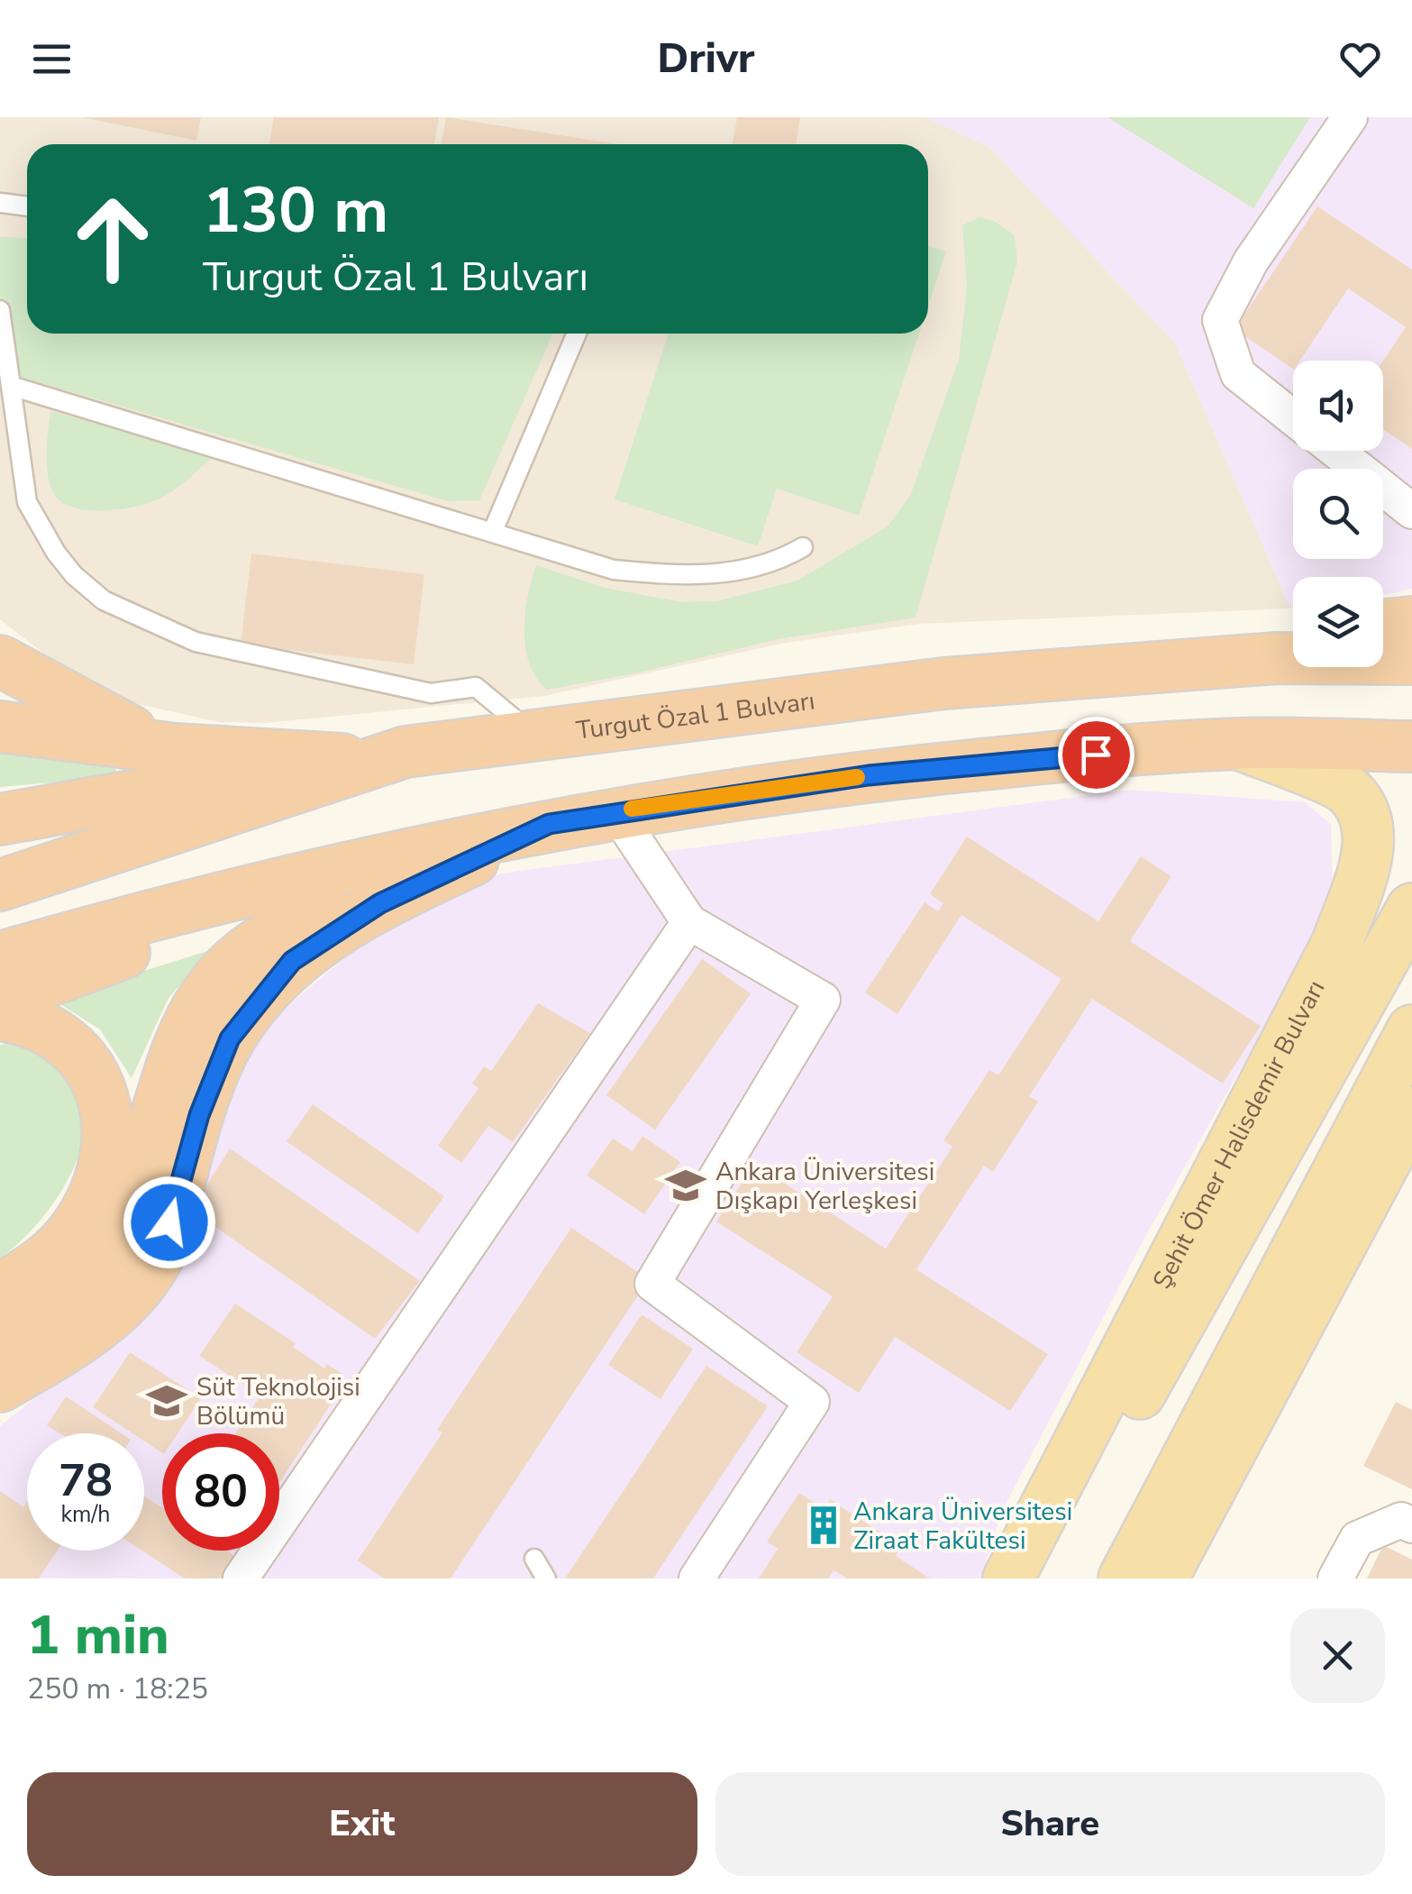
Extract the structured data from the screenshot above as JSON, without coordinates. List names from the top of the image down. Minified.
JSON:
{"streets":{"highway":["Turgut Özal 1 Bulvarı"],"main road":["Şehit Ömer Halisdemir Bulvarı"]},"places":{"school or university":["Ankara Üniversitesi Dışkapı Yerleşkesi","Süt Teknolojisi Bölümü"],"building":["Ankara Üniversitesi Ziraat Fakültesi"]},"page":{"header":"Drivr","turn":["130 m","Turgut Özal 1 Bulvarı"],"speed":"78 km/h","limit":"80","heading":["1 min","250 m · 18:25"],"buttons":["Exit","Share"]}}
